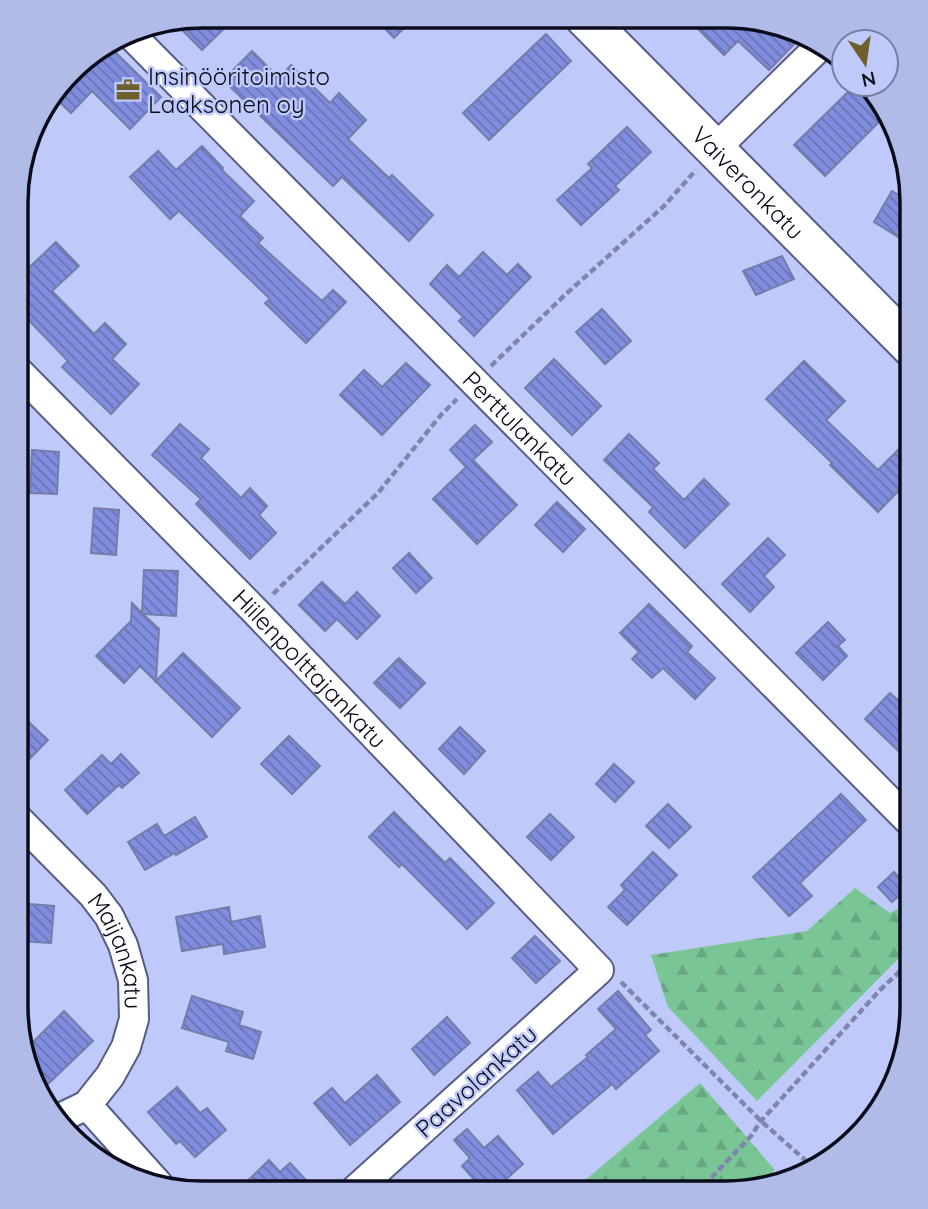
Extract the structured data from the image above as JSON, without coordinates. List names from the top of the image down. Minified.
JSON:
{"streets":{"main road":["Vaiveronkatu"],"street":["Perttulankatu","Hiilenpolttajankatu","Maijankatu","Paavolankatu"]},"crossings":[["Hiilenpolttajankatu","Paavolankatu"]],"places":{"office":["Insinööritoimisto Laaksonen oy"]},"north":"bottom"}
